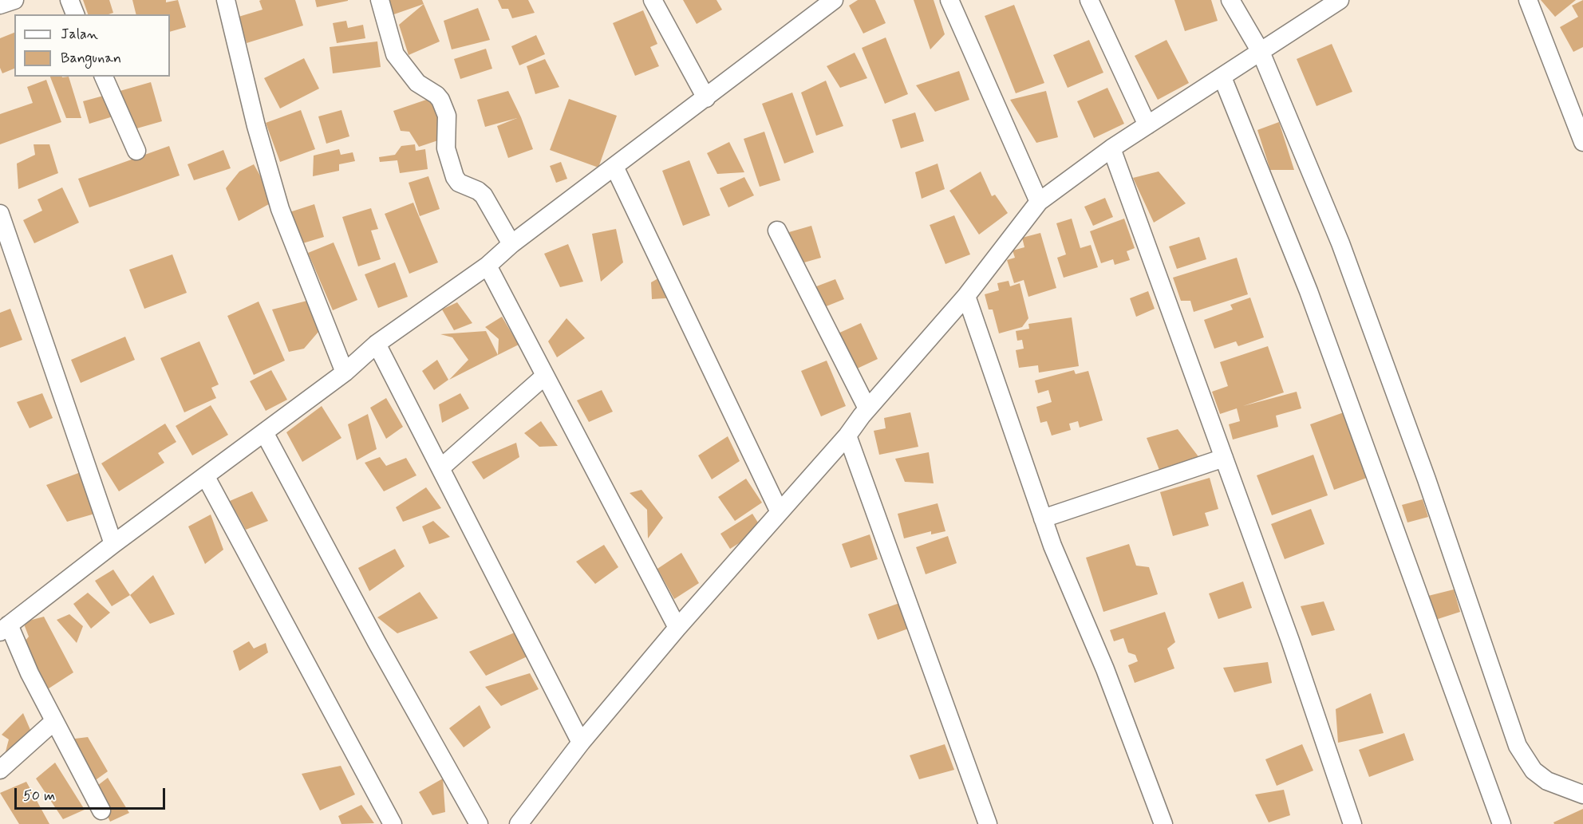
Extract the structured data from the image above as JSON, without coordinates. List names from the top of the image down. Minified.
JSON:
{"legend":["Jalan","Bangunan"],"scale_bar":"50 m"}
